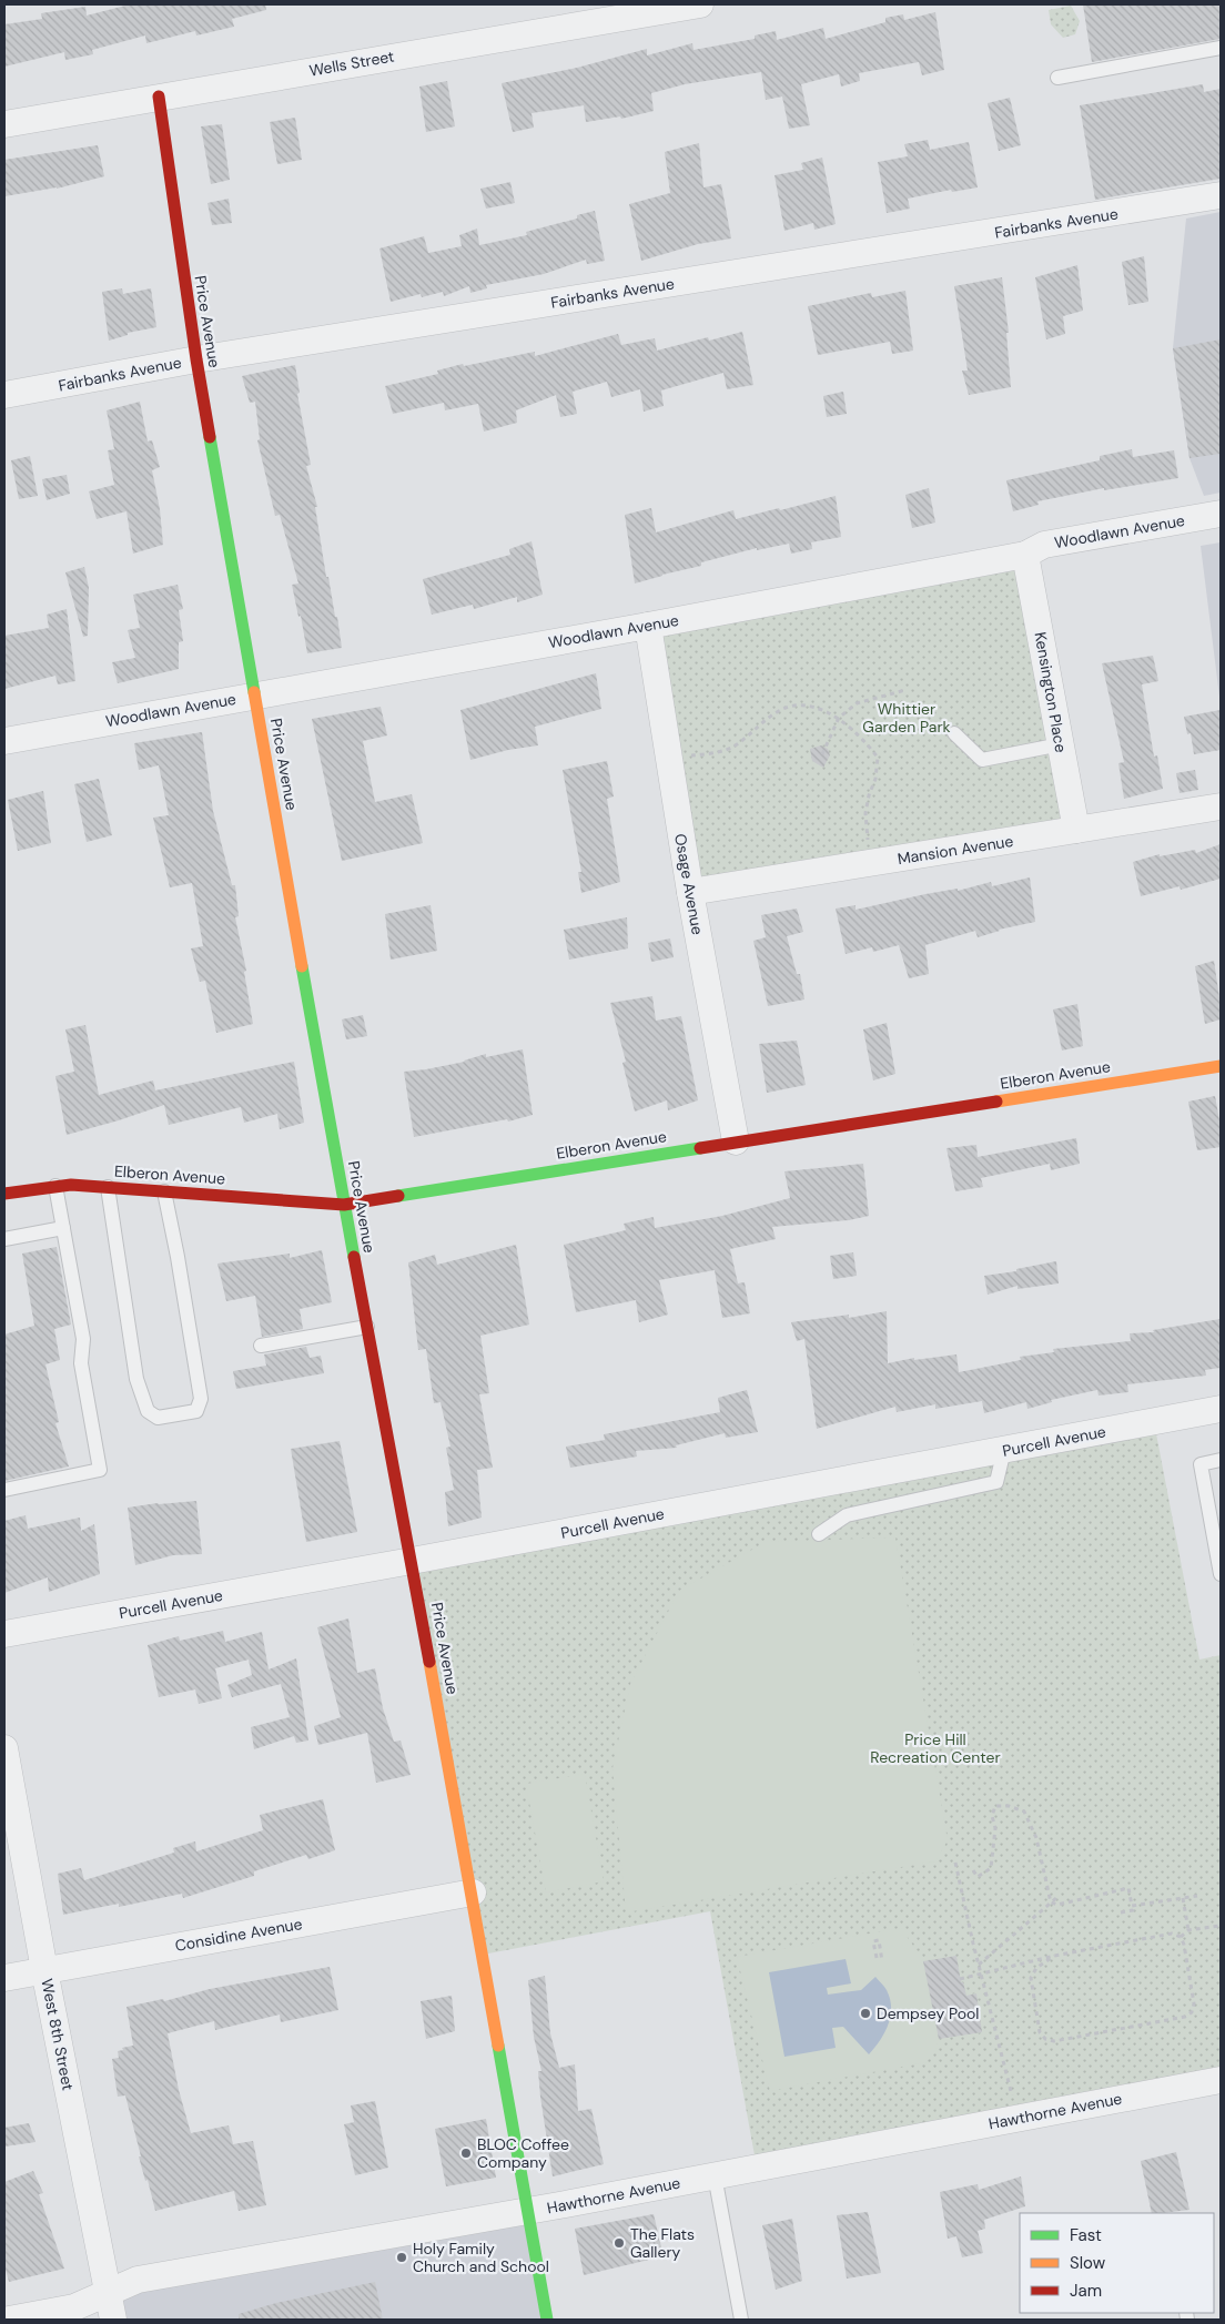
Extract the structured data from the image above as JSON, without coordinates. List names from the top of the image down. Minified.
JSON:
{"streets":{"street":["Wells Street","Fairbanks Avenue","Price Avenue","Woodlawn Avenue","Kensington Place","Mansion Avenue","Osage Avenue","Elberon Avenue","Purcell Avenue","Considine Avenue","West 8th Street","Hawthorne Avenue"]},"crossings":[["Wells Street","Price Avenue"],["Fairbanks Avenue","Price Avenue"],["Price Avenue","Woodlawn Avenue"],["Price Avenue","Elberon Avenue"],["Price Avenue","Purcell Avenue"],["Price Avenue","Considine Avenue"],["Price Avenue","Hawthorne Avenue"],["Woodlawn Avenue","Kensington Place"],["Woodlawn Avenue","Osage Avenue"],["Kensington Place","Mansion Avenue"],["Mansion Avenue","Osage Avenue"],["Osage Avenue","Elberon Avenue"],["Considine Avenue","West 8th Street"],["West 8th Street","Hawthorne Avenue"]],"parks":["Whittier Garden Park","Price Hill Recreation Center"],"places":["Dempsey Pool","BLOC Coffee Company","The Flats Gallery","Holy Family Church and School"],"legend":["Fast","Slow","Jam"]}
